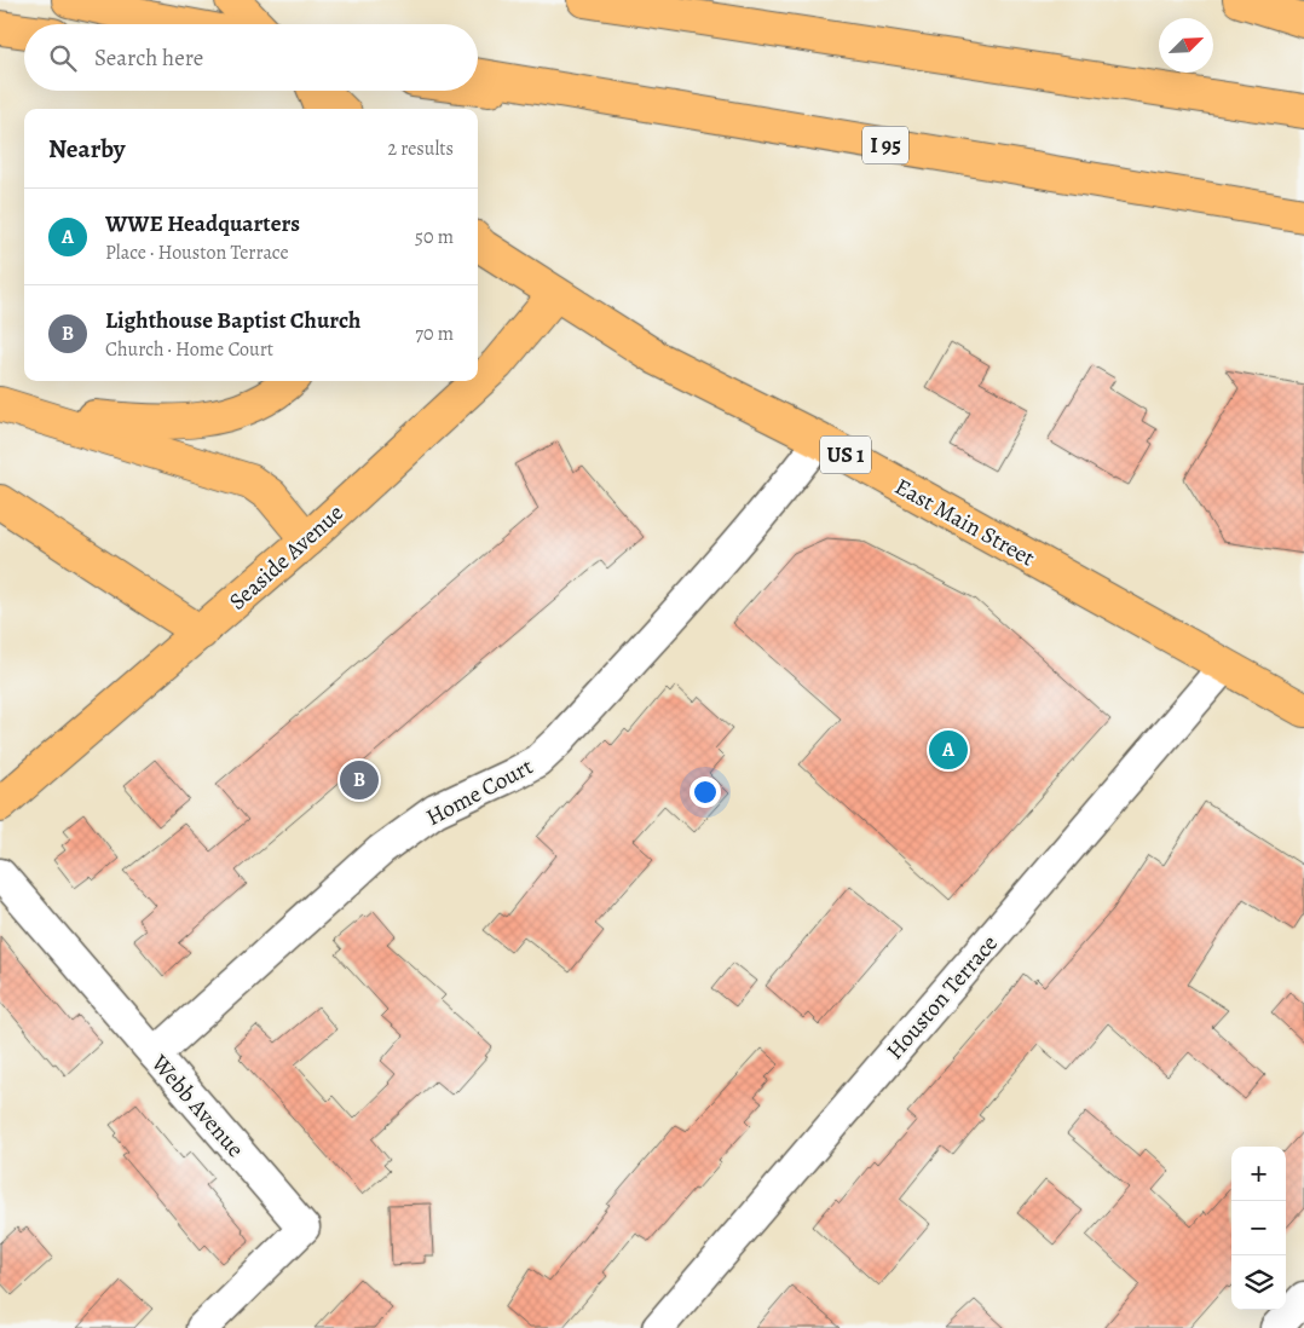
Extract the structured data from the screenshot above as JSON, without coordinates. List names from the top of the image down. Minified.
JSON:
{"streets":{"main road":["I 95","US 1","East Main Street","Seaside Avenue"],"street":["Home Court","Houston Terrace","Webb Avenue"]},"crossings":[["East Main Street","Seaside Avenue"],["East Main Street","Home Court"],["East Main Street","Houston Terrace"],["Home Court","Webb Avenue"]],"north":"top right","page":{"search":"Search here","heading":["Nearby","2 results"],"list":[{"mark":"A","name":"WWE Headquarters","note":"Place · Houston Terrace","value":"50 m"},{"mark":"B","name":"Lighthouse Baptist Church","note":"Church · Home Court","value":"70 m"}],"pins":["A","B"],"map_buttons":["+","−"]}}
